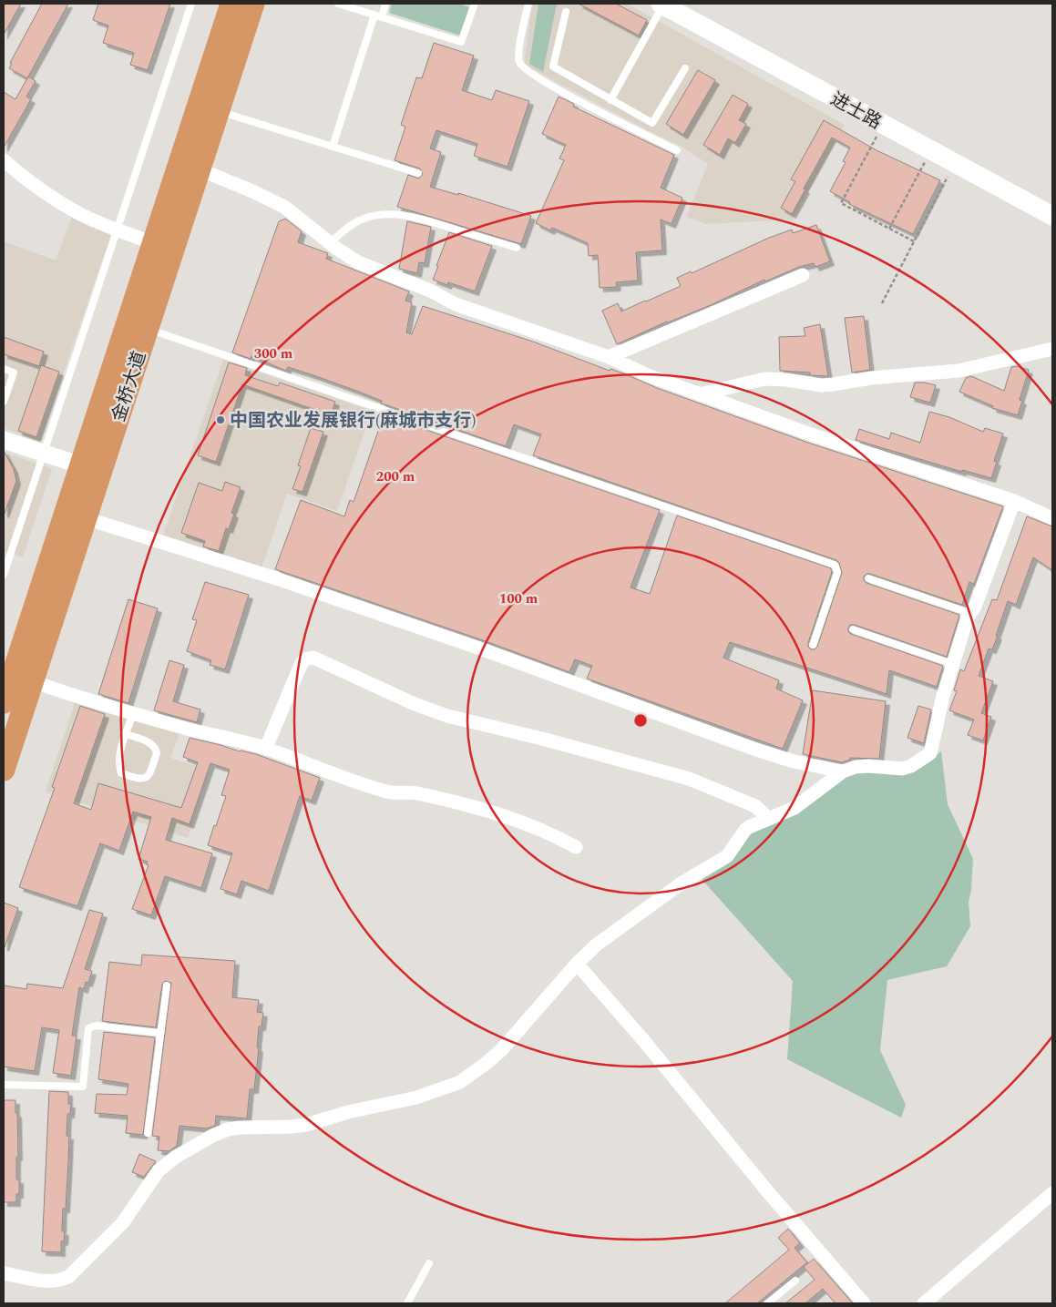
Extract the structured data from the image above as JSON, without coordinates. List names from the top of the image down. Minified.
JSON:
{"streets":{"highway":["金桥大道"],"main road":["进士路"]},"places":["中国农业发展银行(麻城市支行)"],"rings":["300 m","200 m","100 m"]}
